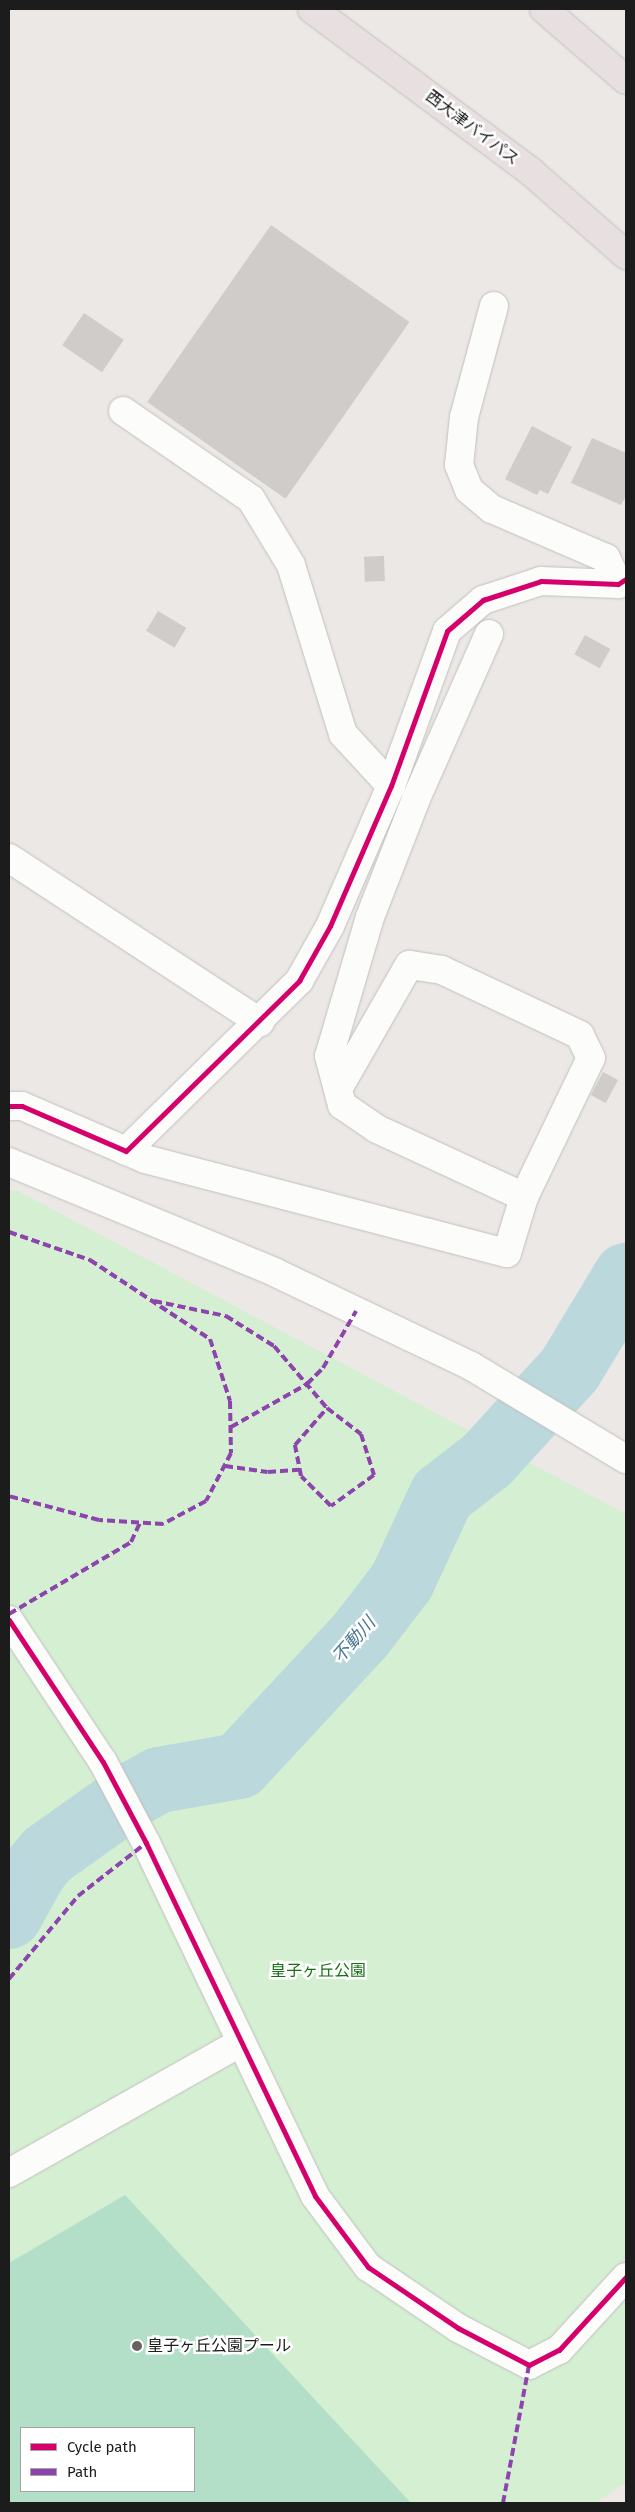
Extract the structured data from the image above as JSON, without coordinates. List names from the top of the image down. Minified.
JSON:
{"streets":{"highway":["西大津バイパス"]},"water":["不動川"],"parks":["皇子ヶ丘公園"],"places":["皇子ヶ丘公園プール"],"legend":["Cycle path","Path"]}
